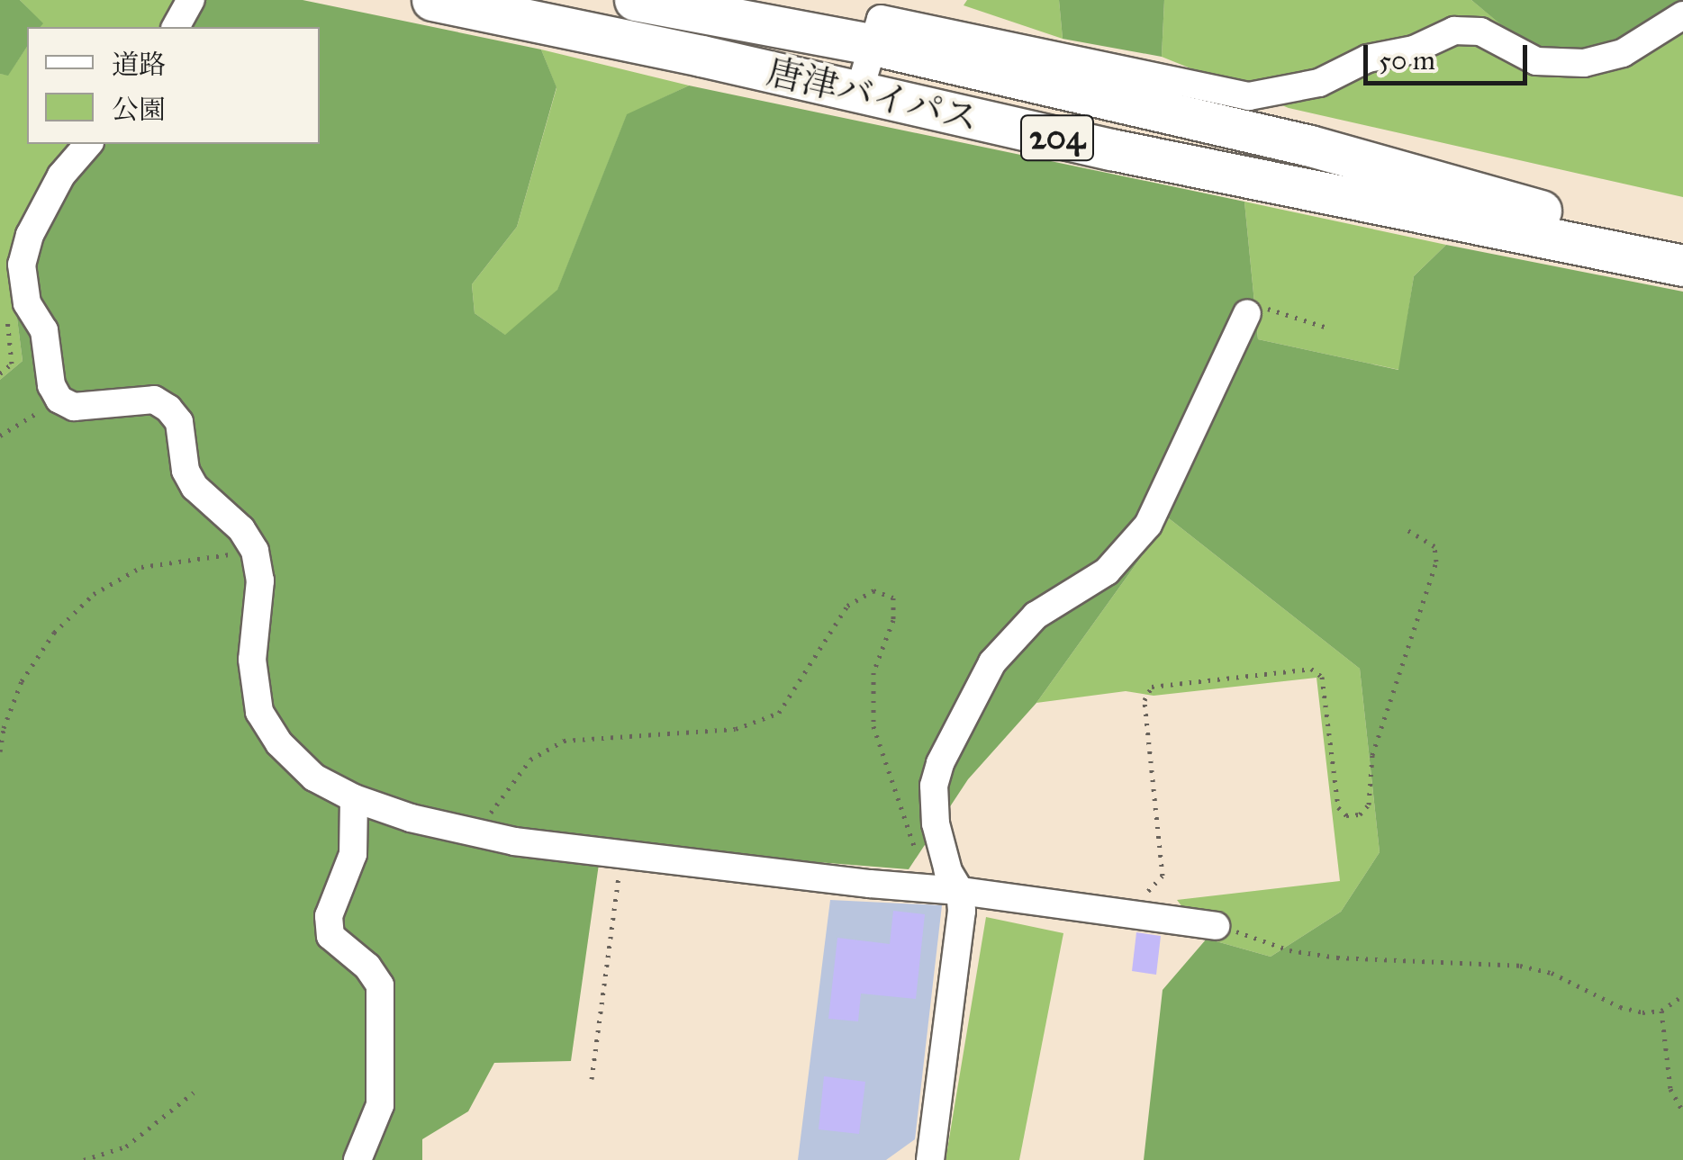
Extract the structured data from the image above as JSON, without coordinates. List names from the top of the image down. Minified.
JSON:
{"streets":{"highway":["唐津バイパス","204"]},"legend":["道路","公園"],"scale_bar":"50 m"}
